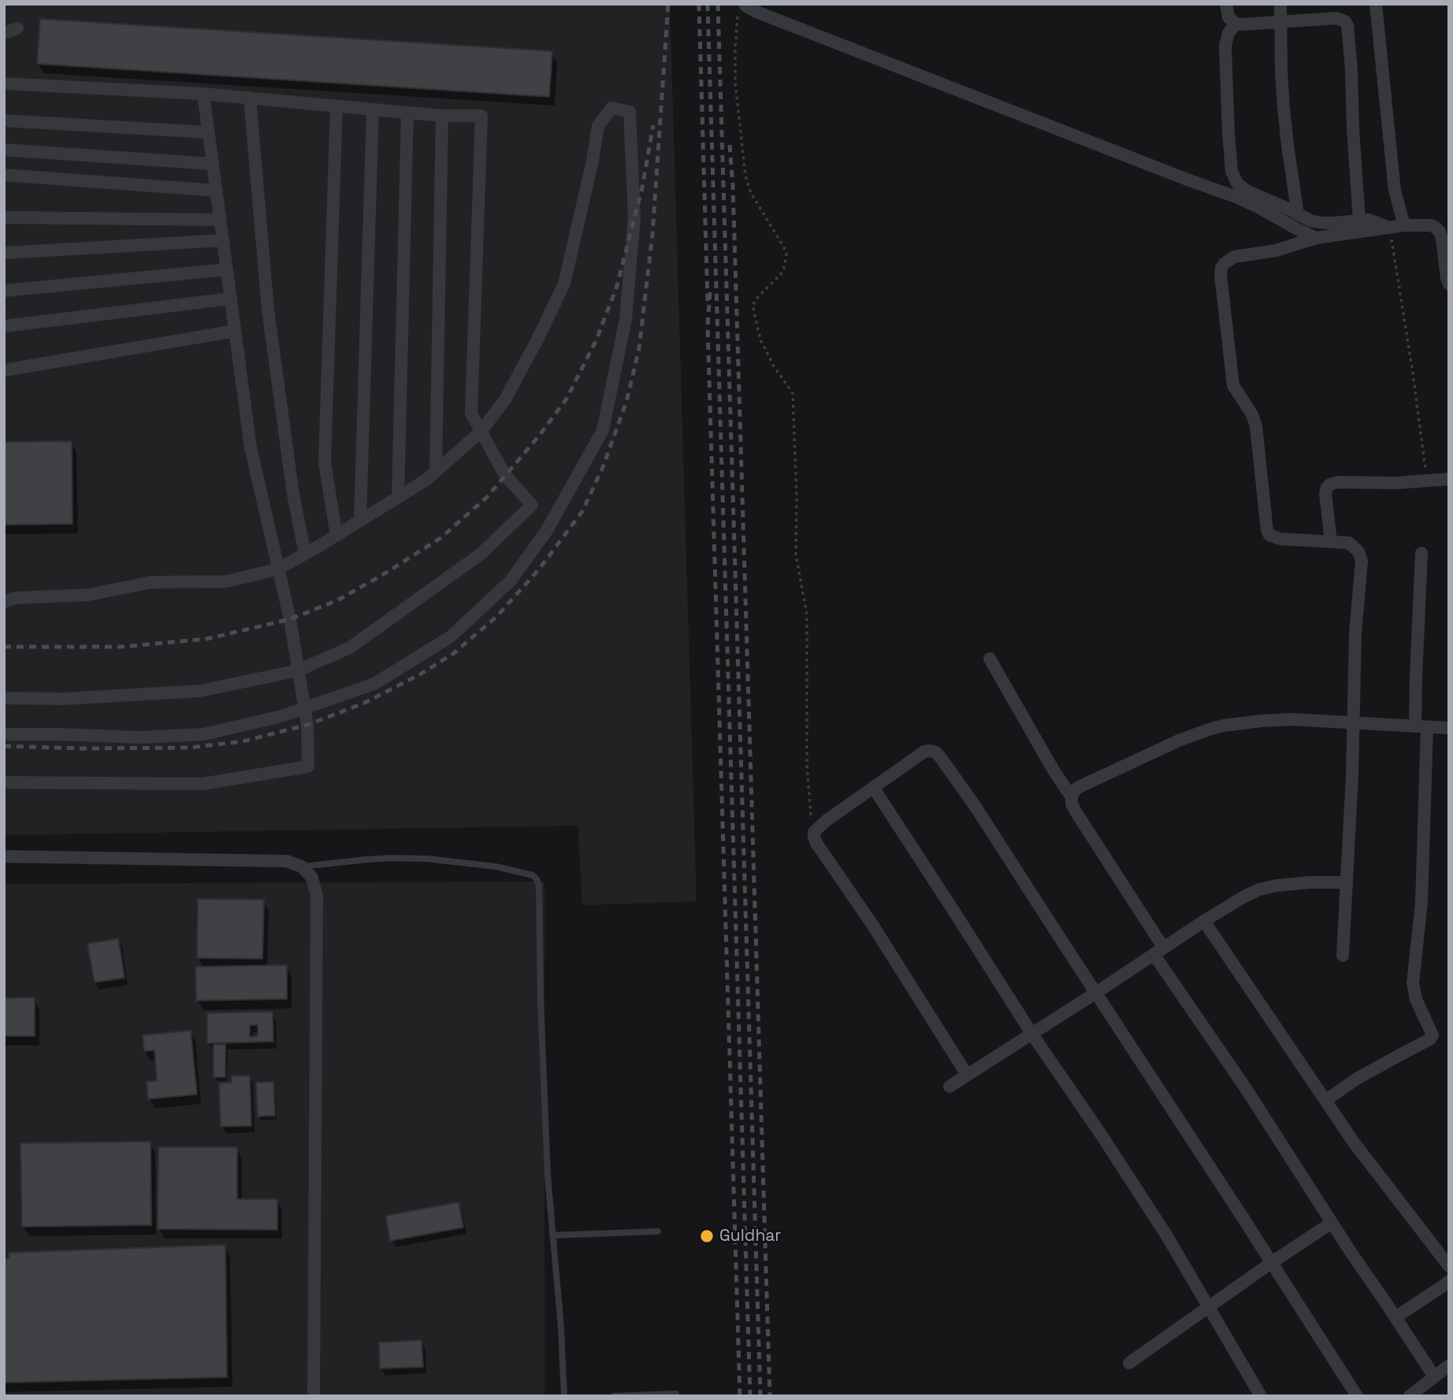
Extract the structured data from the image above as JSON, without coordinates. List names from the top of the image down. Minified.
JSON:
{"places":["Guldhar"]}
